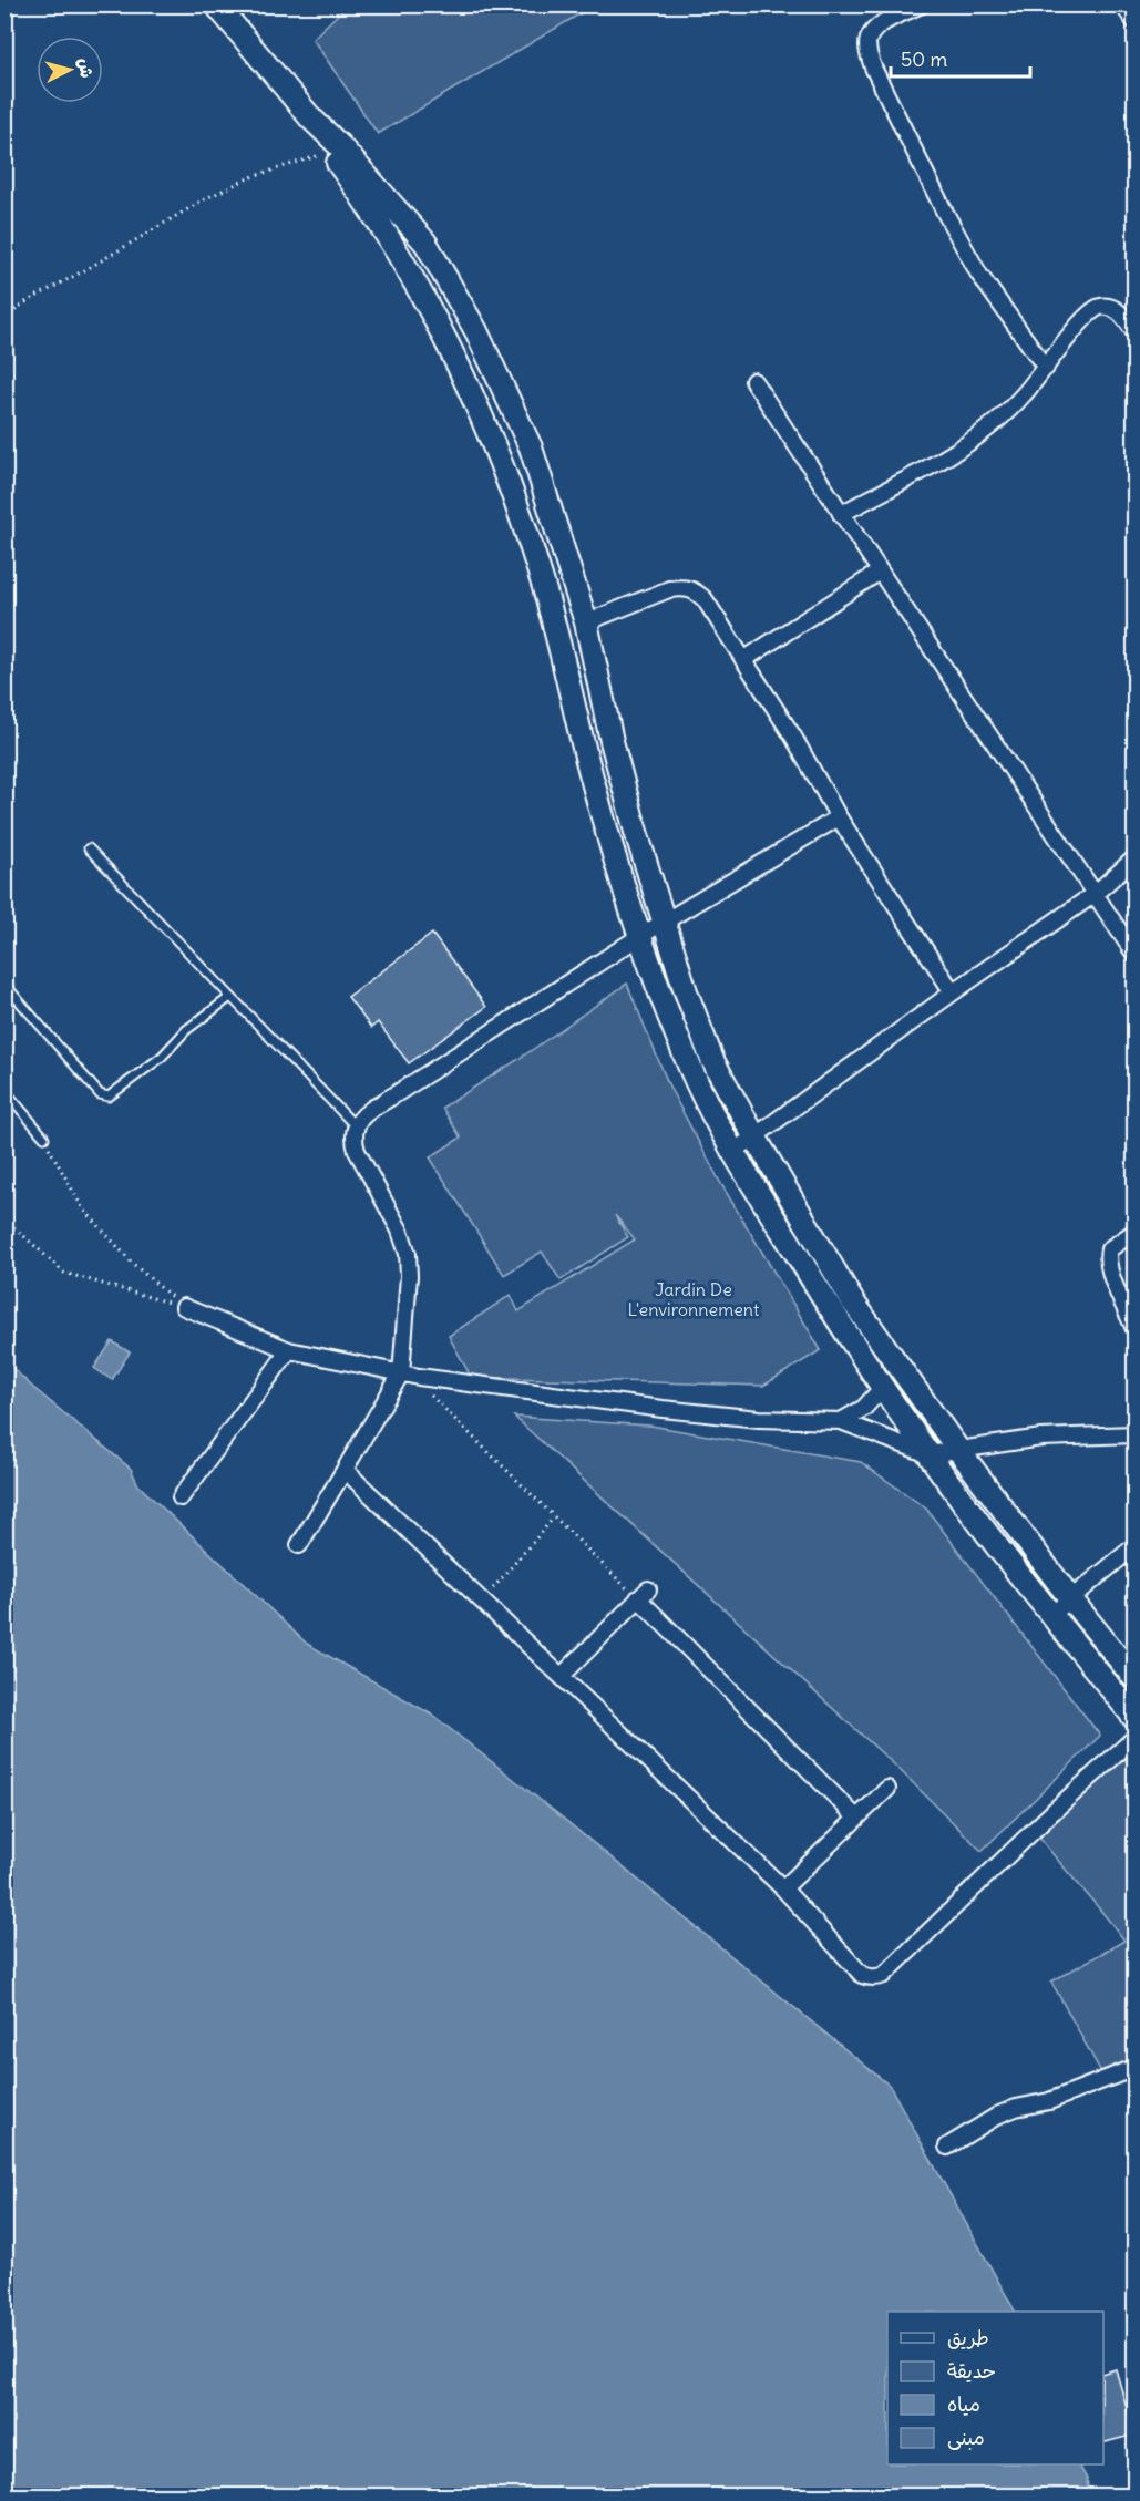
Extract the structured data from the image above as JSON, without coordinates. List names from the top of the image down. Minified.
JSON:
{"parks":["Jardin De L'environnement"],"legend":["طريق","حديقة","مياه","مبنى"],"scale_bar":"50 m","north":"right"}
